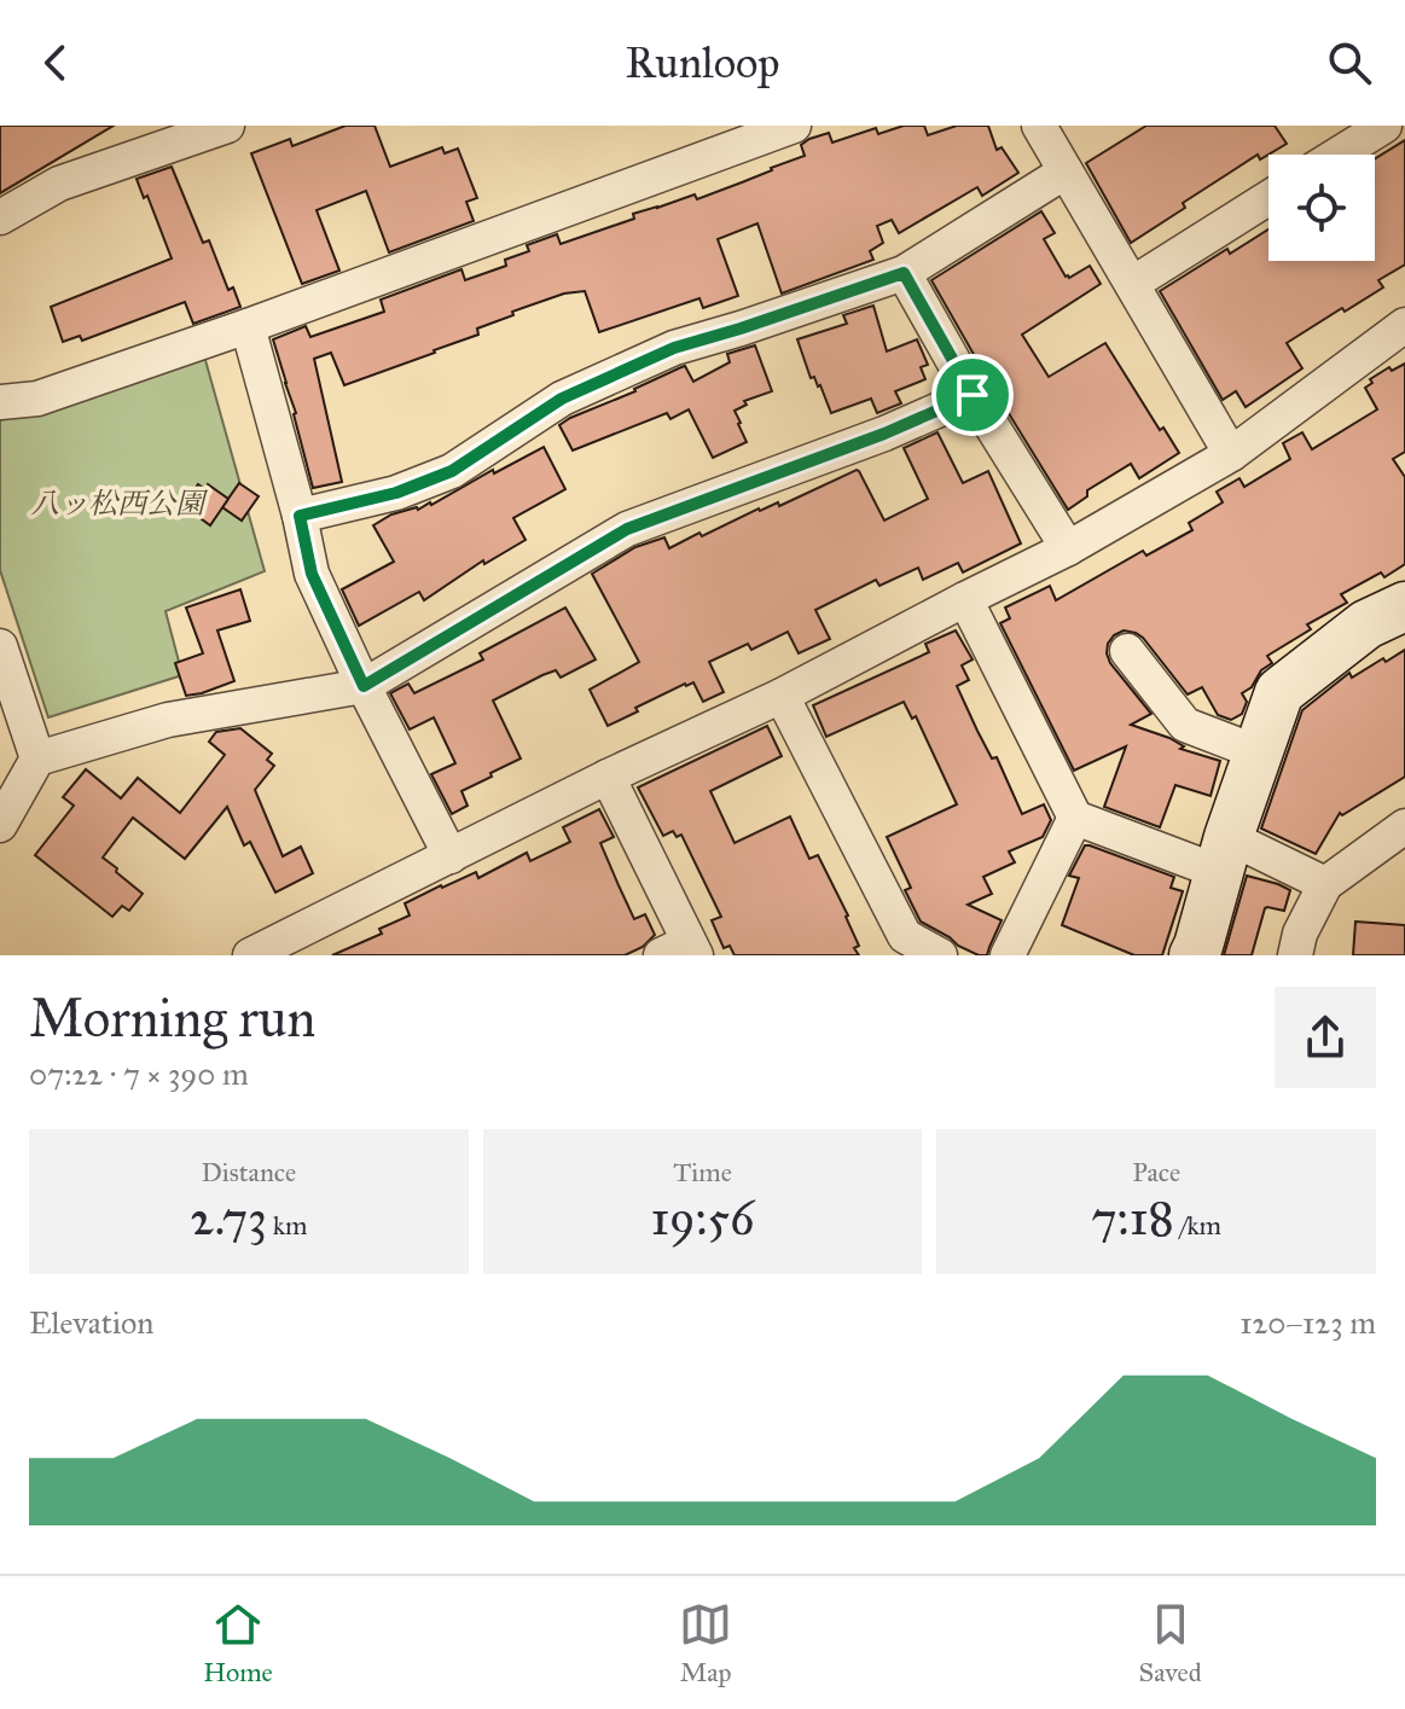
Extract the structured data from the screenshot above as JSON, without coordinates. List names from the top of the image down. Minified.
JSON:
{"parks":["八ッ松西公園"],"page":{"header":"Runloop","heading":["Morning run","07:22 · 7 × 390 m"],"stats":[["Distance","2.73 km"],["Time","19:56"],["Pace","7:18 /km"]],"chart":["Elevation","120–123 m"],"tabs":["Home","Map","Saved"]}}
